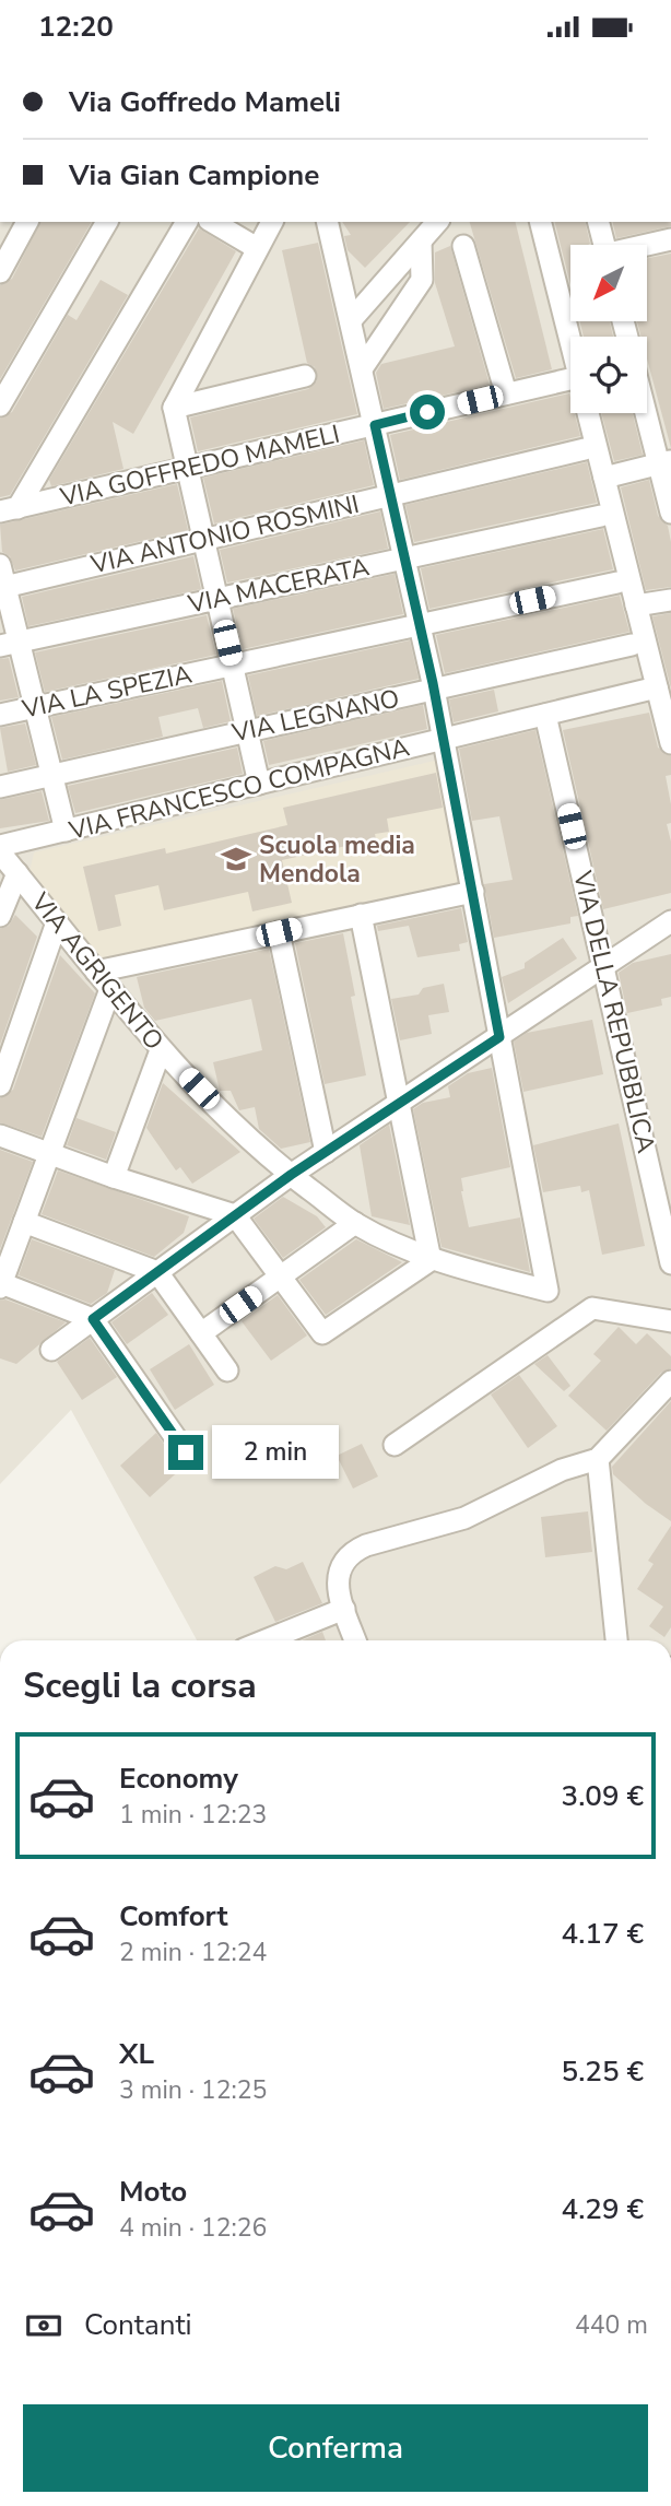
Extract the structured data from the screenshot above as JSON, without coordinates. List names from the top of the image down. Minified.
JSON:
{"streets":{"street":["VIA GOFFREDO MAMELI","VIA ANTONIO ROSMINI","VIA MACERATA","VIA LA SPEZIA","VIA LEGNANO","VIA FRANCESCO COMPAGNA","VIA AGRIGENTO","VIA DELLA REPUBBLICA"]},"crossings":[["VIA FRANCESCO COMPAGNA","VIA DELLA REPUBBLICA"]],"places":{"school or university":["Scuola media Mendola"]},"north":"bottom left","page":{"status":"12:20","banner":["Via Goffredo Mameli","Via Gian Campione"],"bubble":"2 min","heading":"Scegli la corsa","list":[{"name":"Economy","note":"1 min · 12:23","value":"3.09 €"},{"name":"Comfort","note":"2 min · 12:24","value":"4.17 €"},{"name":"XL","note":"3 min · 12:25","value":"5.25 €"},{"name":"Moto","note":"4 min · 12:26","value":"4.29 €"}],"pay":["Contanti","440 m"],"buttons":"Conferma"}}
